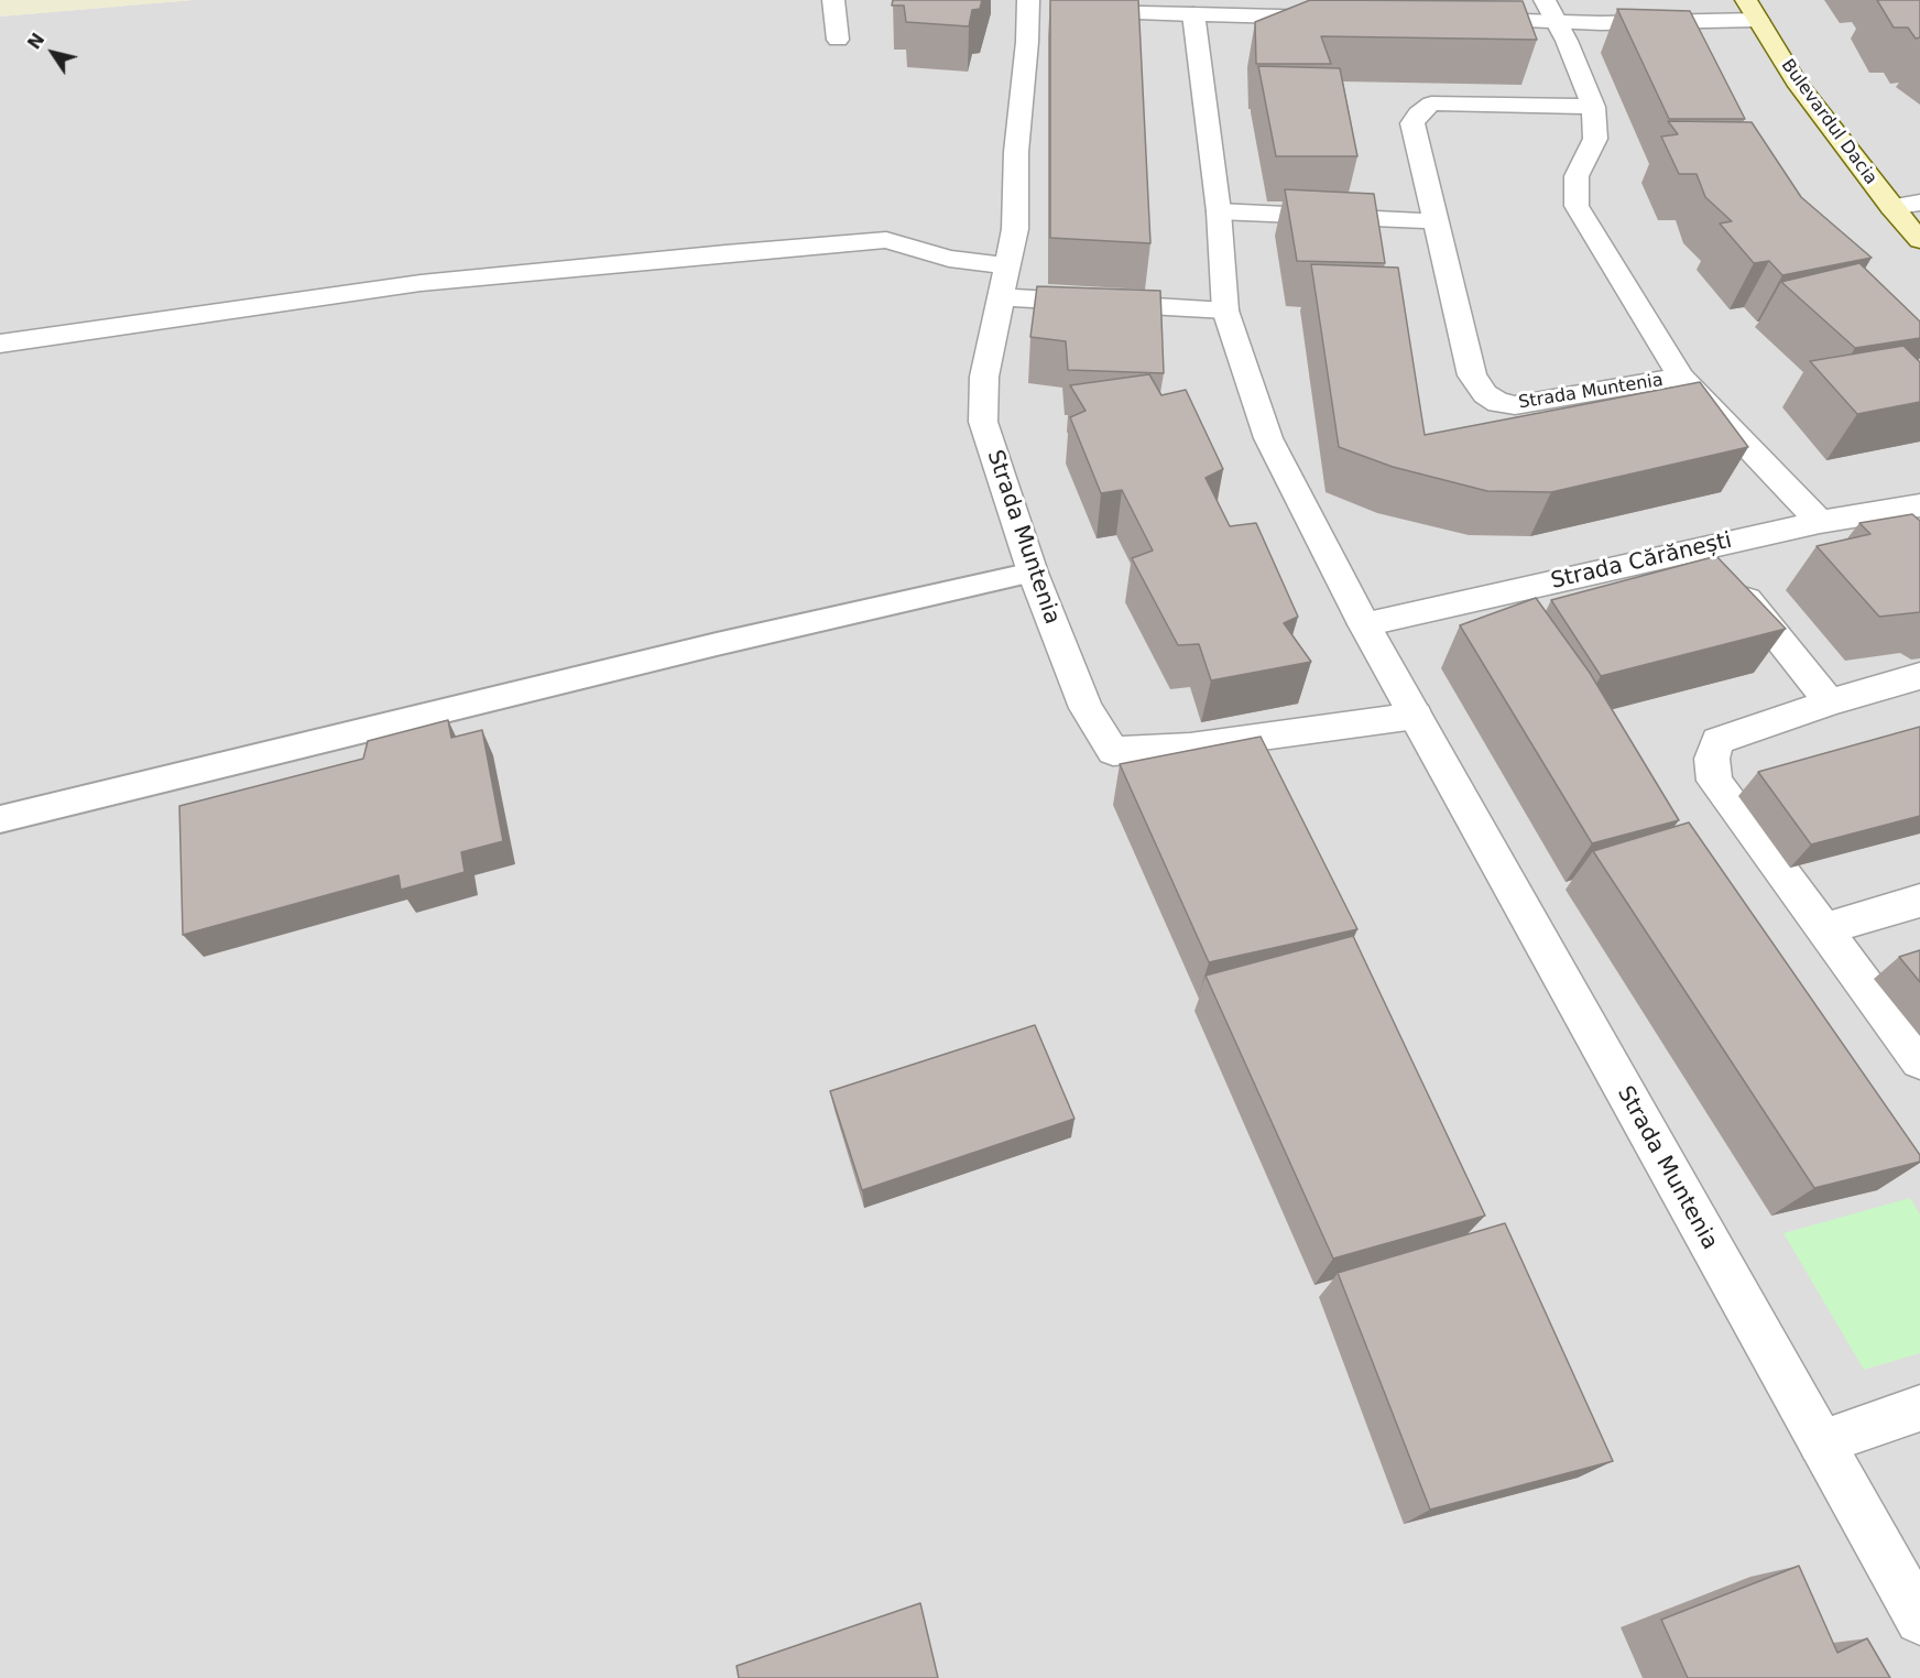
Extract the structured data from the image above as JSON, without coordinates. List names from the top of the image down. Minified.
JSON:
{"streets":{"main road":["Bulevardul Dacia"],"street":["Strada Muntenia","Strada Cărănești"]},"crossings":[["Strada Muntenia","Strada Cărănești"]],"north":"top left"}
